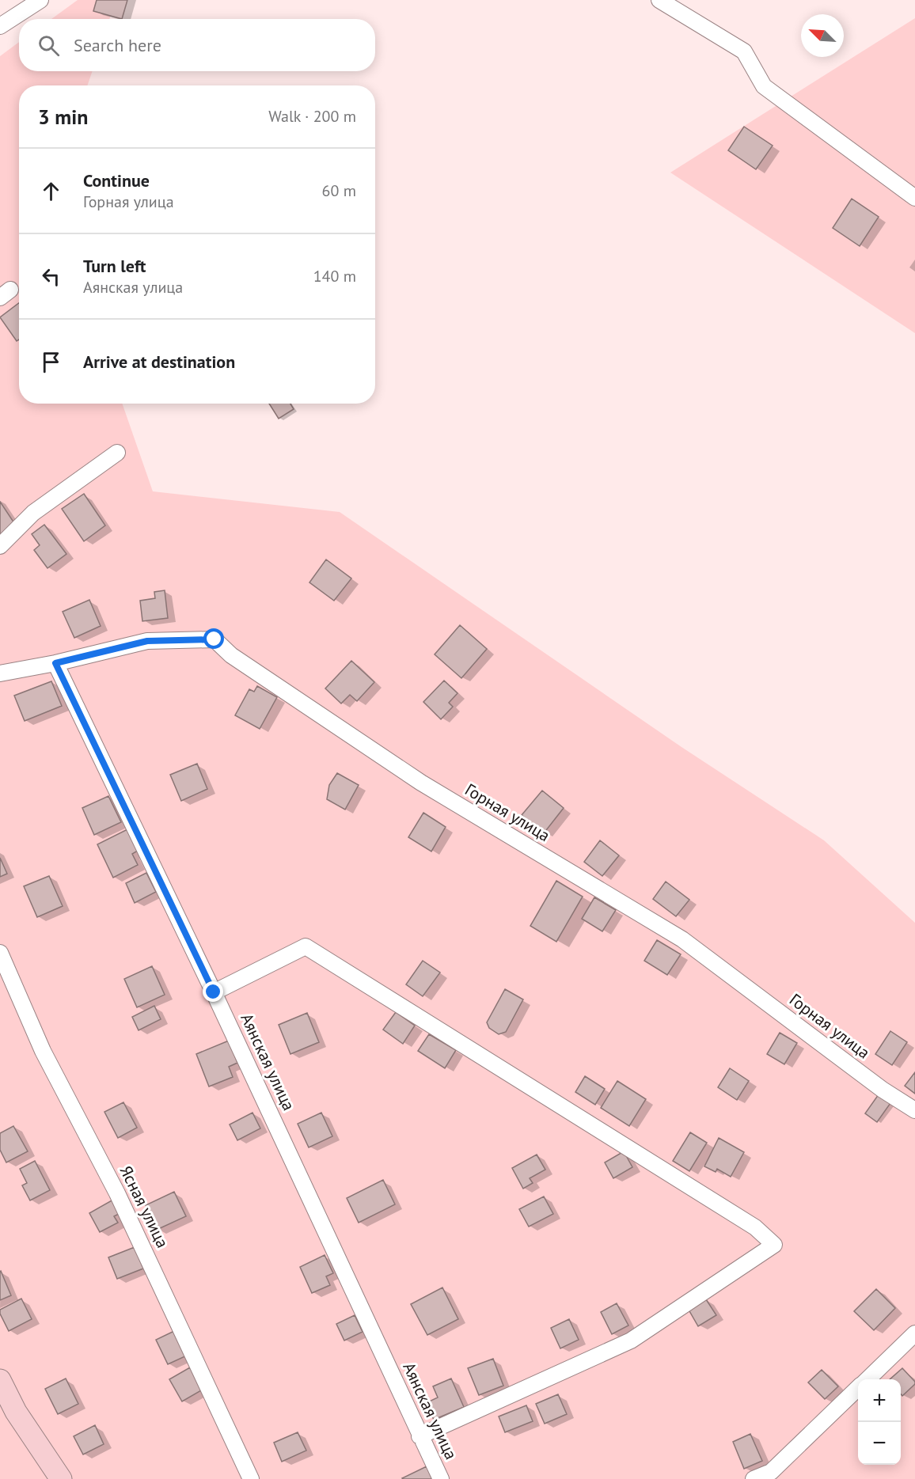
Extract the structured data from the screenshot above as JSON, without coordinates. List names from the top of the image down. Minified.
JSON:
{"streets":{"street":["Горная улица","Аянская улица","Ясная улица"]},"crossings":[["Горная улица","Аянская улица"]],"north":"top left","page":{"search":"Search here","heading":["3 min","Walk · 200 m"],"list":[["Continue","Горная улица","60 m"],["Turn left","Аянская улица","140 m"],"Arrive at destination"],"map_buttons":["+","−"]}}
